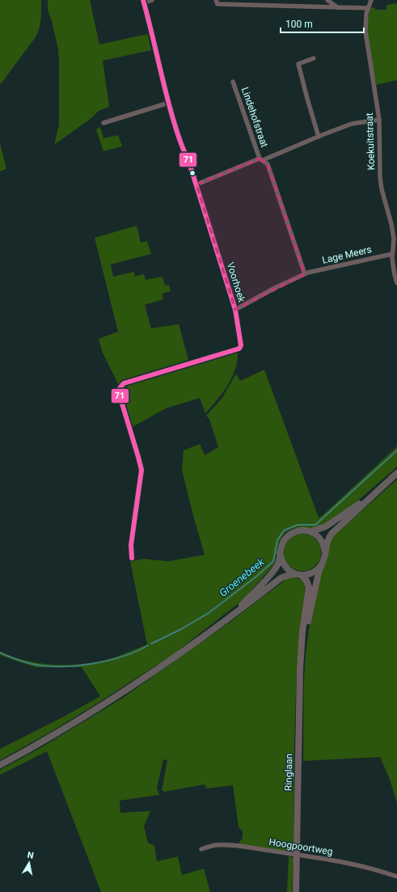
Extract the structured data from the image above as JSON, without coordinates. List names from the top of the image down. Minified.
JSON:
{"streets":{"main road":["Ringlaan"],"street":["Lindehofstraat","Koekuitstraat","Lage Meers","Voorhoek","Hoogpoortweg"]},"crossings":[["Lindehofstraat","Koekuitstraat"],["Lindehofstraat","Lage Meers"],["Lindehofstraat","Voorhoek"],["Koekuitstraat","Lage Meers"],["Lage Meers","Voorhoek"],["Ringlaan","Hoogpoortweg"]],"water":["Groenebeek"],"lines":["transit line 71"],"scale_bar":"100 m","north":"top"}
